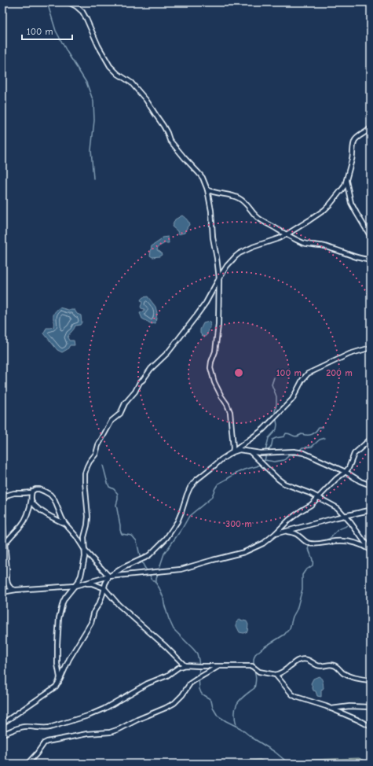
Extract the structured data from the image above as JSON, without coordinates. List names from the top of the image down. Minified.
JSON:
{"scale_bar":"100 m","rings":["100 m","200 m","300 m"]}
